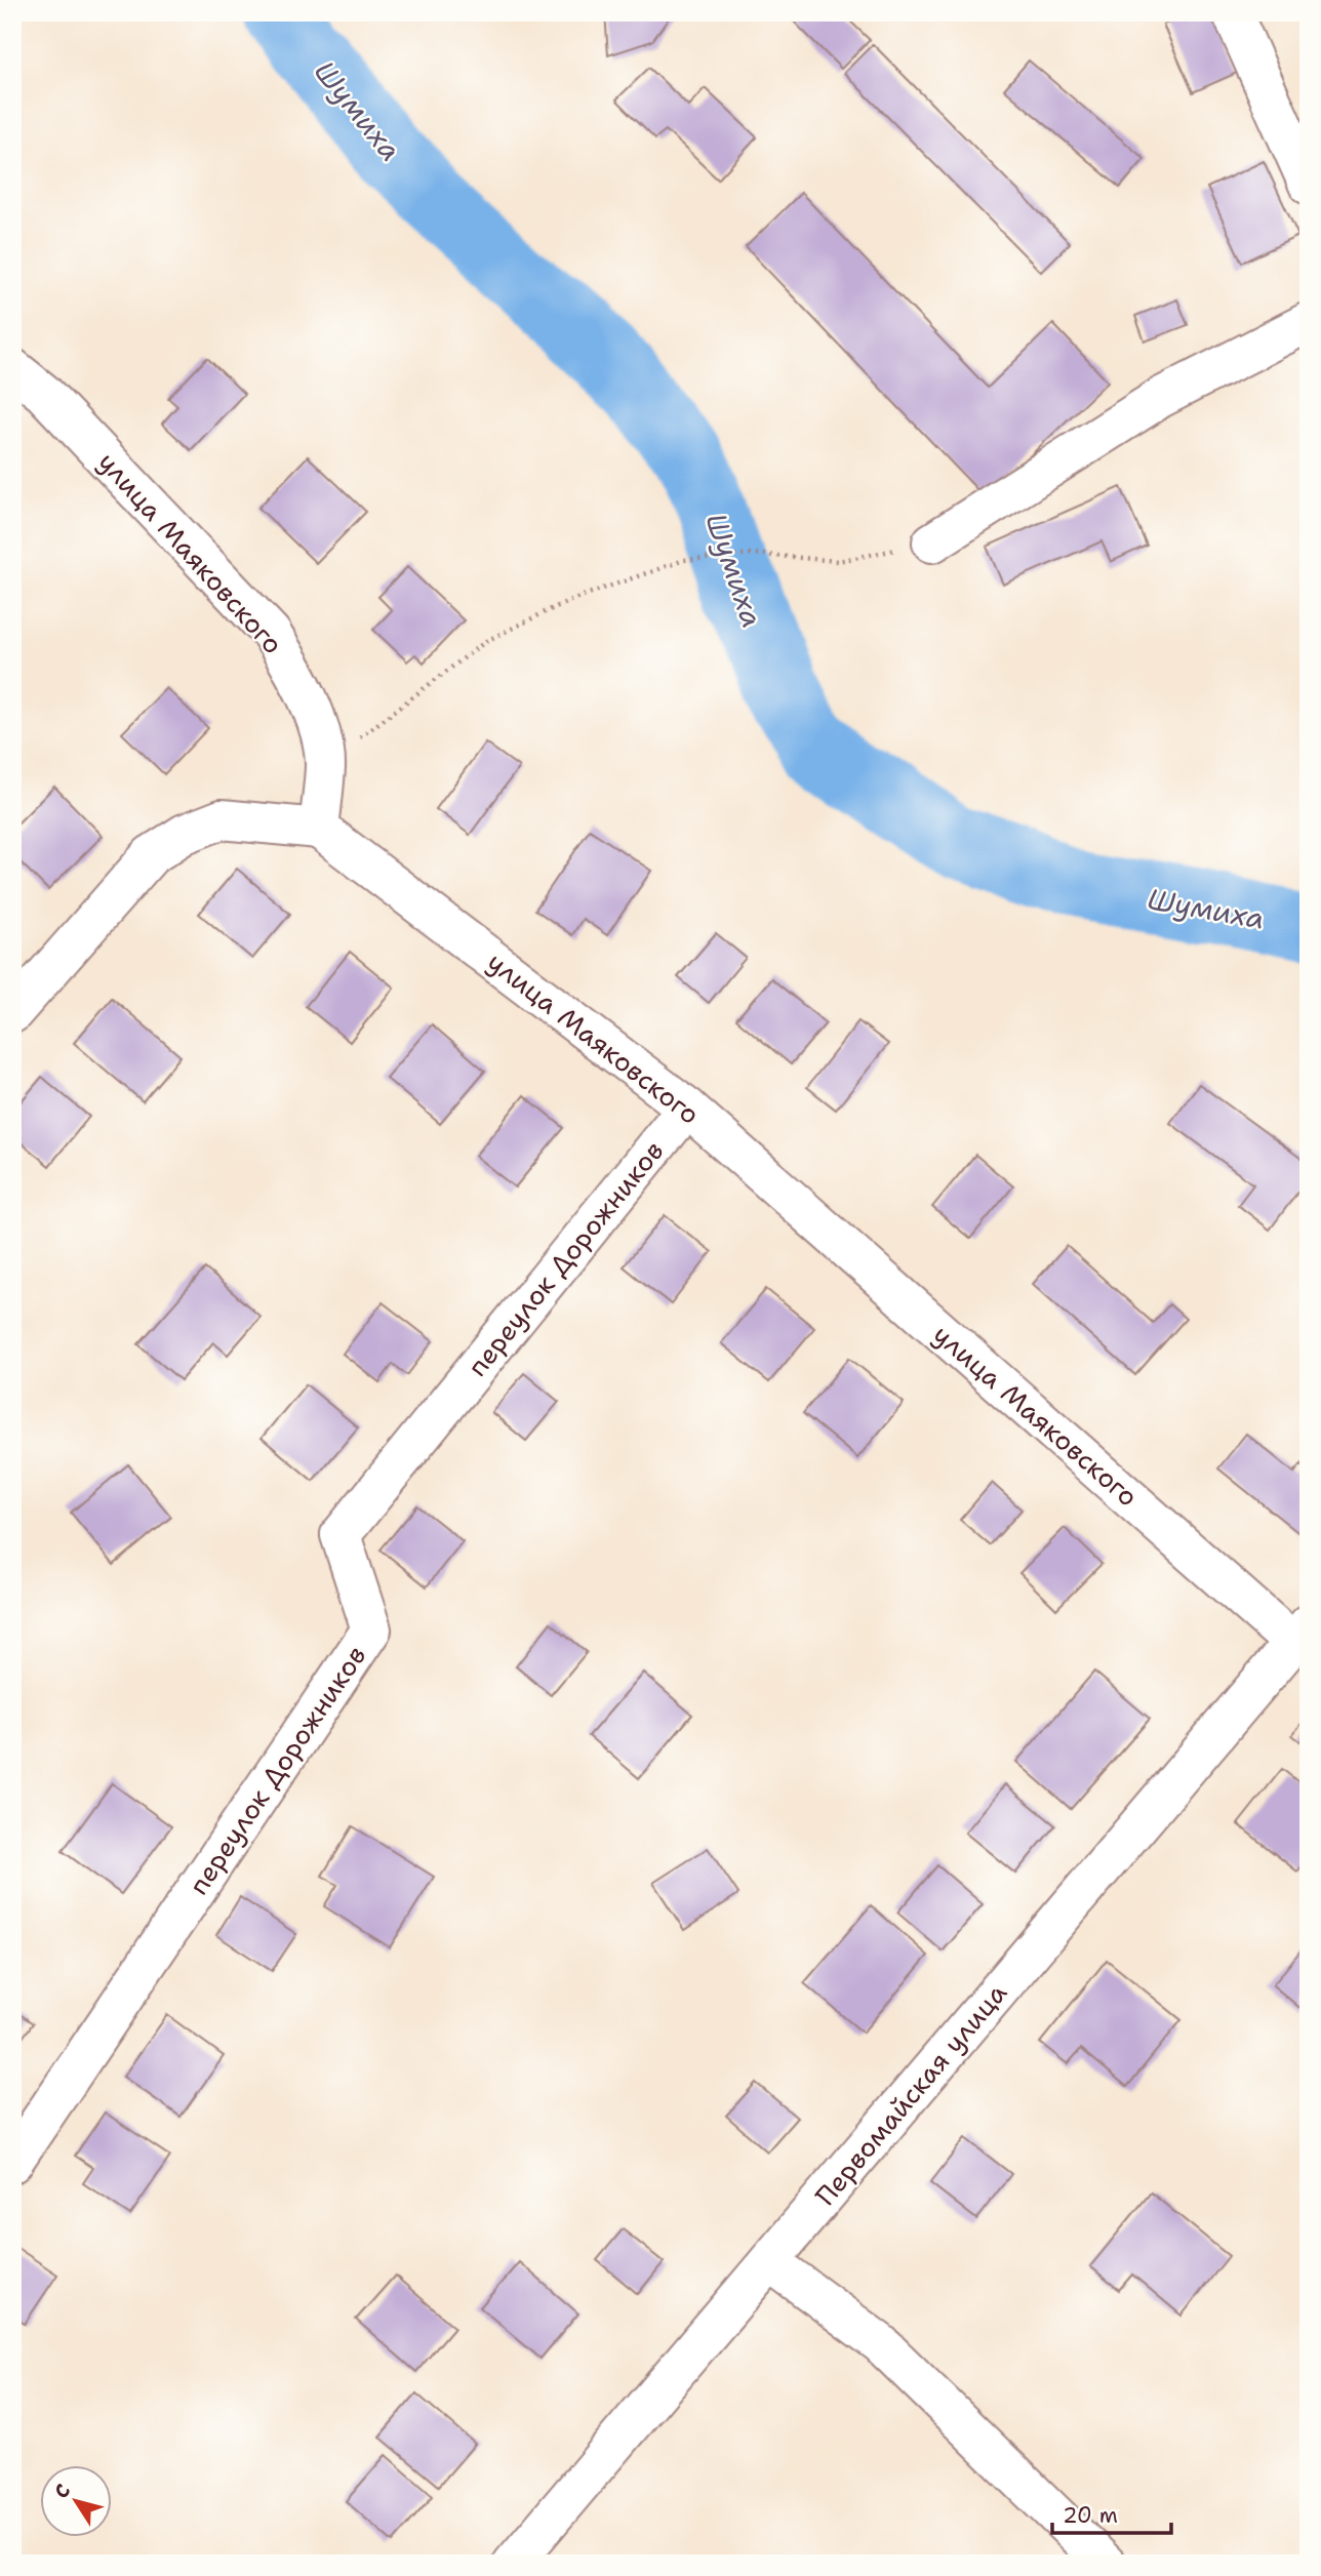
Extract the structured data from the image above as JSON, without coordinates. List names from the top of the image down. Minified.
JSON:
{"streets":{"street":["улица Маяковского","переулок Дорожников","Первомайская улица"]},"crossings":[["улица Маяковского","переулок Дорожников"],["улица Маяковского","Первомайская улица"]],"water":["Шумиха"],"scale_bar":"20 m","north":"top left"}
